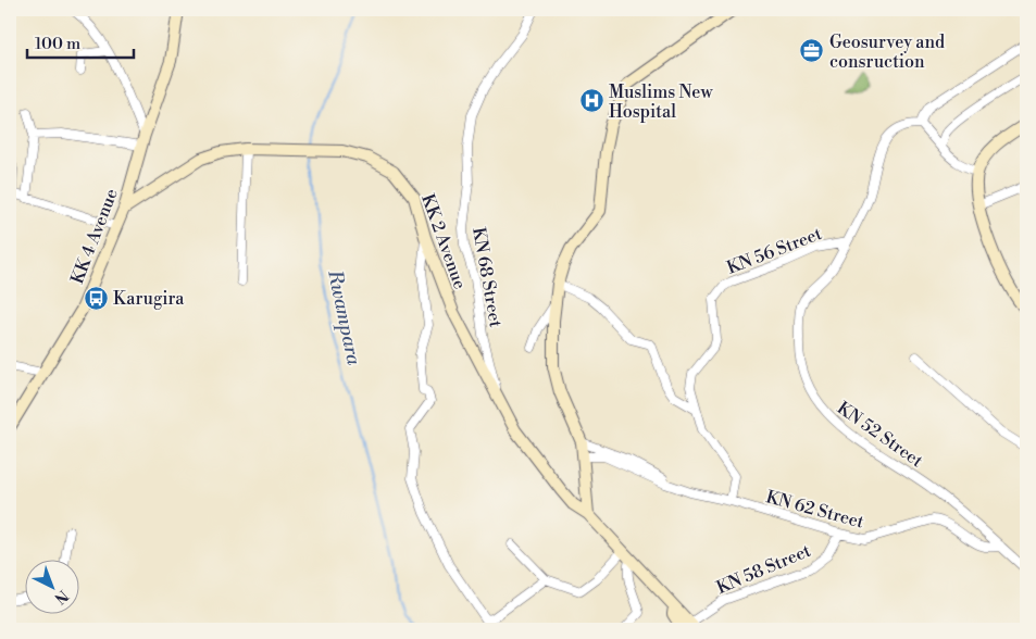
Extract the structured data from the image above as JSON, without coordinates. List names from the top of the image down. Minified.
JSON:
{"streets":{"main road":["KK 4 Avenue","KK 2 Avenue"],"street":["KN 56 Street","KN 68 Street","KN 52 Street","KN 62 Street","KN 58 Street"]},"crossings":[["KK 4 Avenue","KK 2 Avenue"],["KK 2 Avenue","KN 68 Street"],["KK 2 Avenue","KN 58 Street"],["KN 56 Street","KN 52 Street"],["KN 56 Street","KN 62 Street"],["KN 52 Street","KN 62 Street"],["KN 62 Street","KN 58 Street"]],"water":["Rwampara"],"places":{"office":["Geosurvey and consruction"],"hospital":["Muslims New Hospital"],"bus stop":["Karugira"]},"scale_bar":"100 m","north":"bottom right"}
